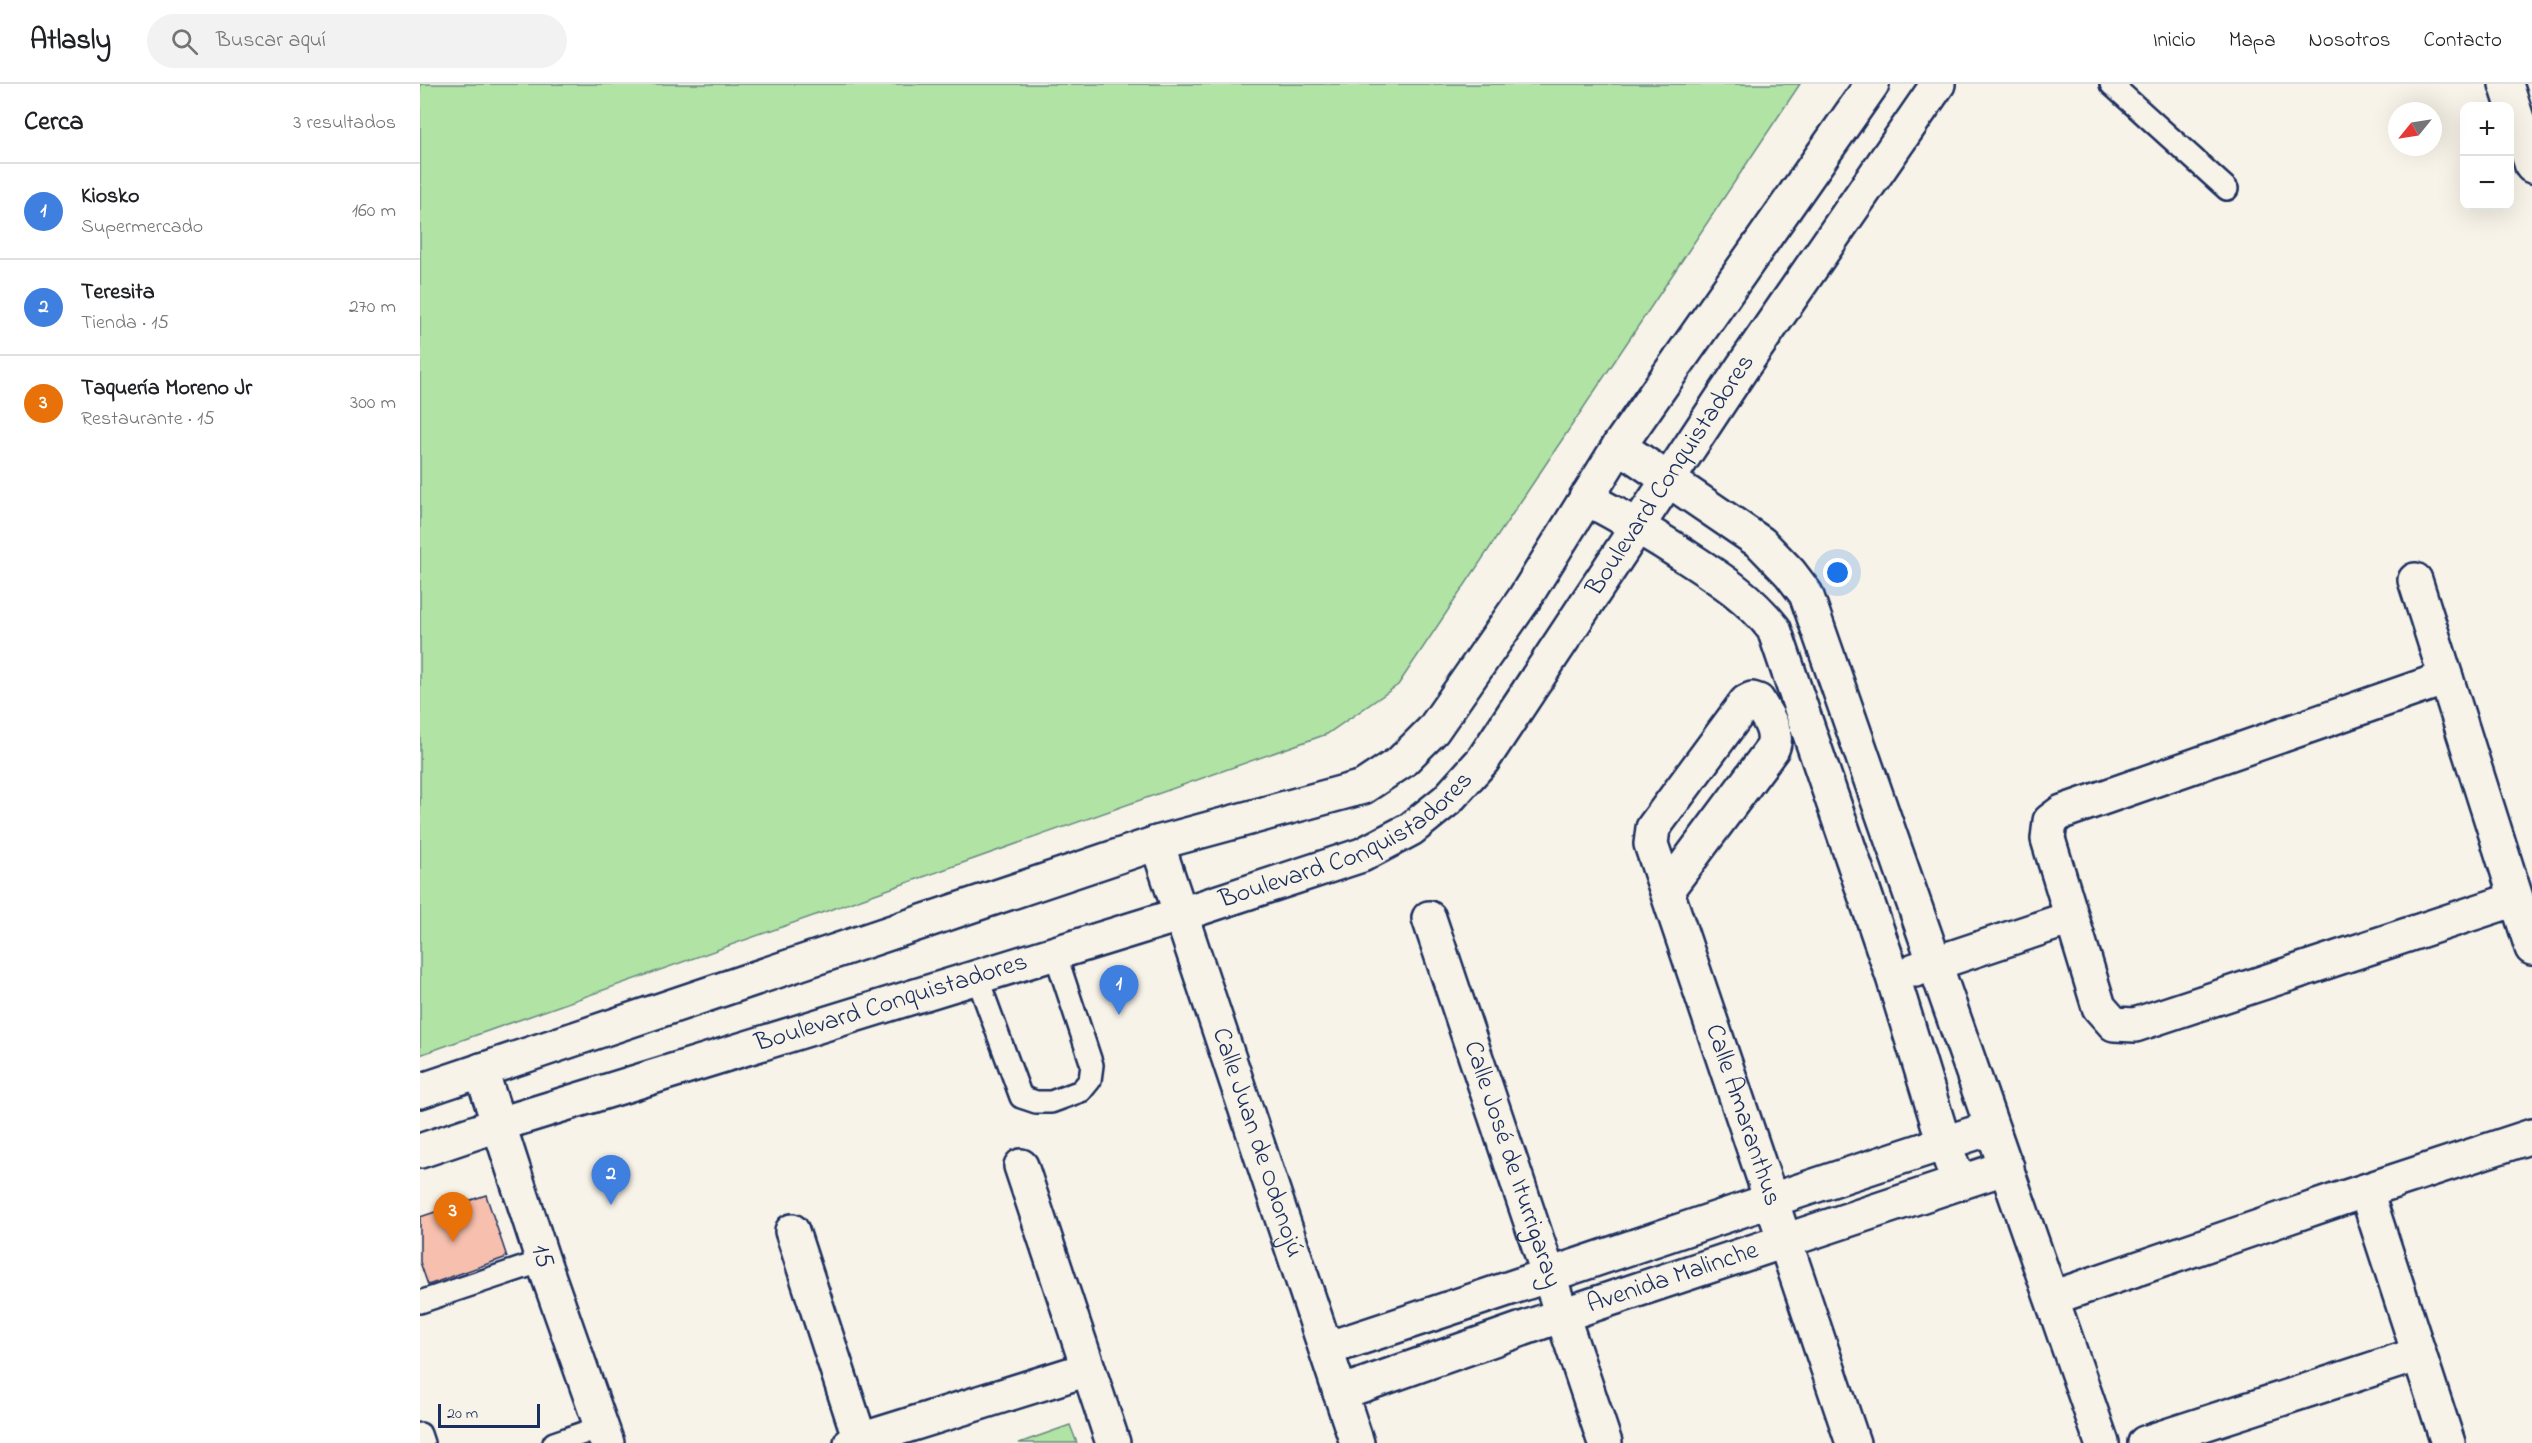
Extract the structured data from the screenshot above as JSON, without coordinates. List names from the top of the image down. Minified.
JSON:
{"streets":{"street":["Boulevard Conquistadores","Calle Amaranthus","Calle Juan de Odonojú","Calle José de Iturrigaray","15","Avenida Malinche"]},"crossings":[["Boulevard Conquistadores","Calle Juan de Odonojú"],["Boulevard Conquistadores","15"],["Calle Amaranthus","Avenida Malinche"],["Calle Juan de Odonojú","Avenida Malinche"],["Calle José de Iturrigaray","Avenida Malinche"]],"scale_bar":"20 m","north":"bottom left","page":{"header":"Atlasly","search":"Buscar aquí","nav":["Inicio","Mapa","Nosotros","Contacto"],"heading":["Cerca","3 resultados"],"map_buttons":["+","−"],"list":[{"mark":"1","name":"Kiosko","note":"Supermercado","value":"160 m"},{"mark":"2","name":"Teresita","note":"Tienda · 15","value":"270 m"},{"mark":"3","name":"Taquería Moreno Jr","note":"Restaurante · 15","value":"300 m"}],"pins":["1","2","3"],"scale":"20 m"}}
